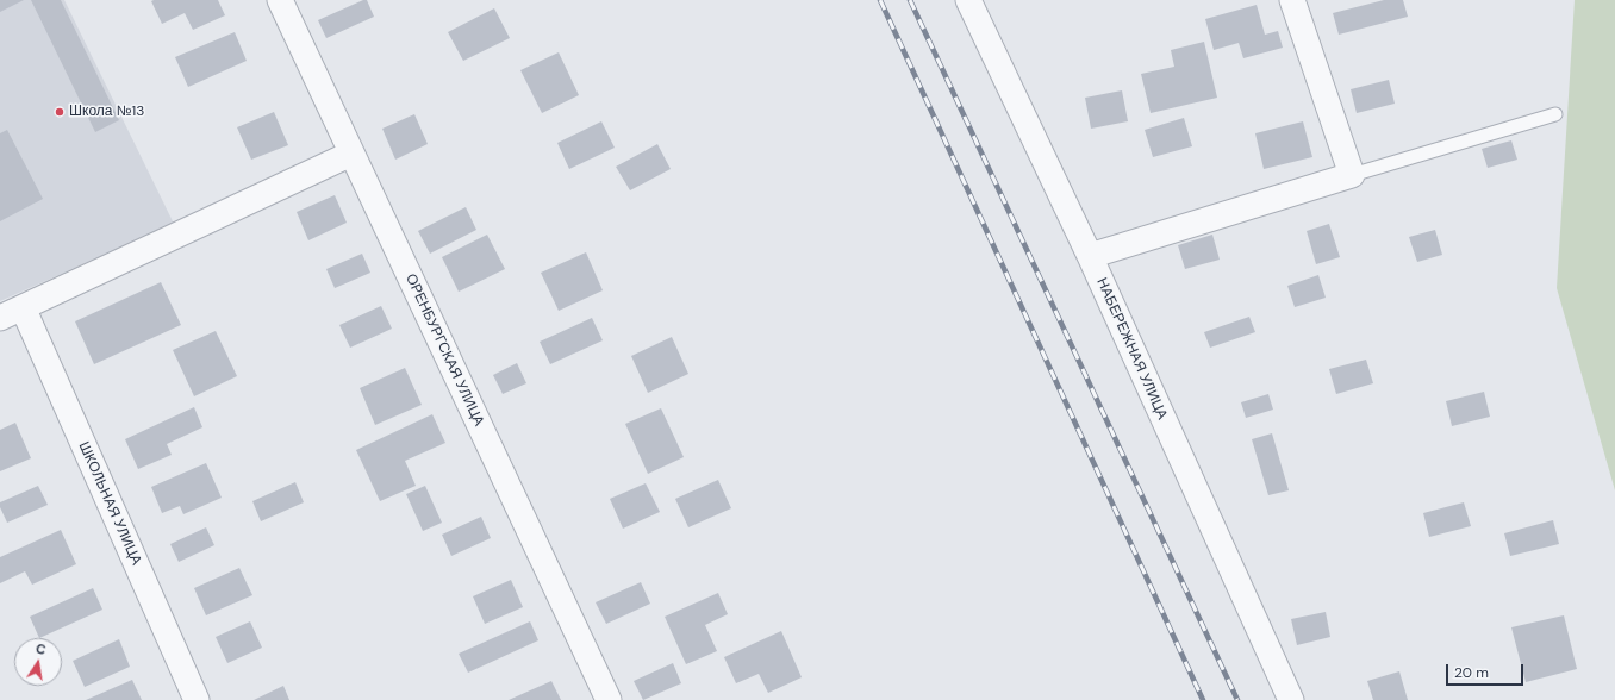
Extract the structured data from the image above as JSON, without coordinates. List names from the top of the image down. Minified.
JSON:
{"streets":{"street":["НАБЕРЕЖНАЯ УЛИЦА","ОРЕНБУРГСКАЯ УЛИЦА","ШКОЛЬНАЯ УЛИЦА"]},"places":["Школа №13"],"scale_bar":"20 m","north":"top"}
